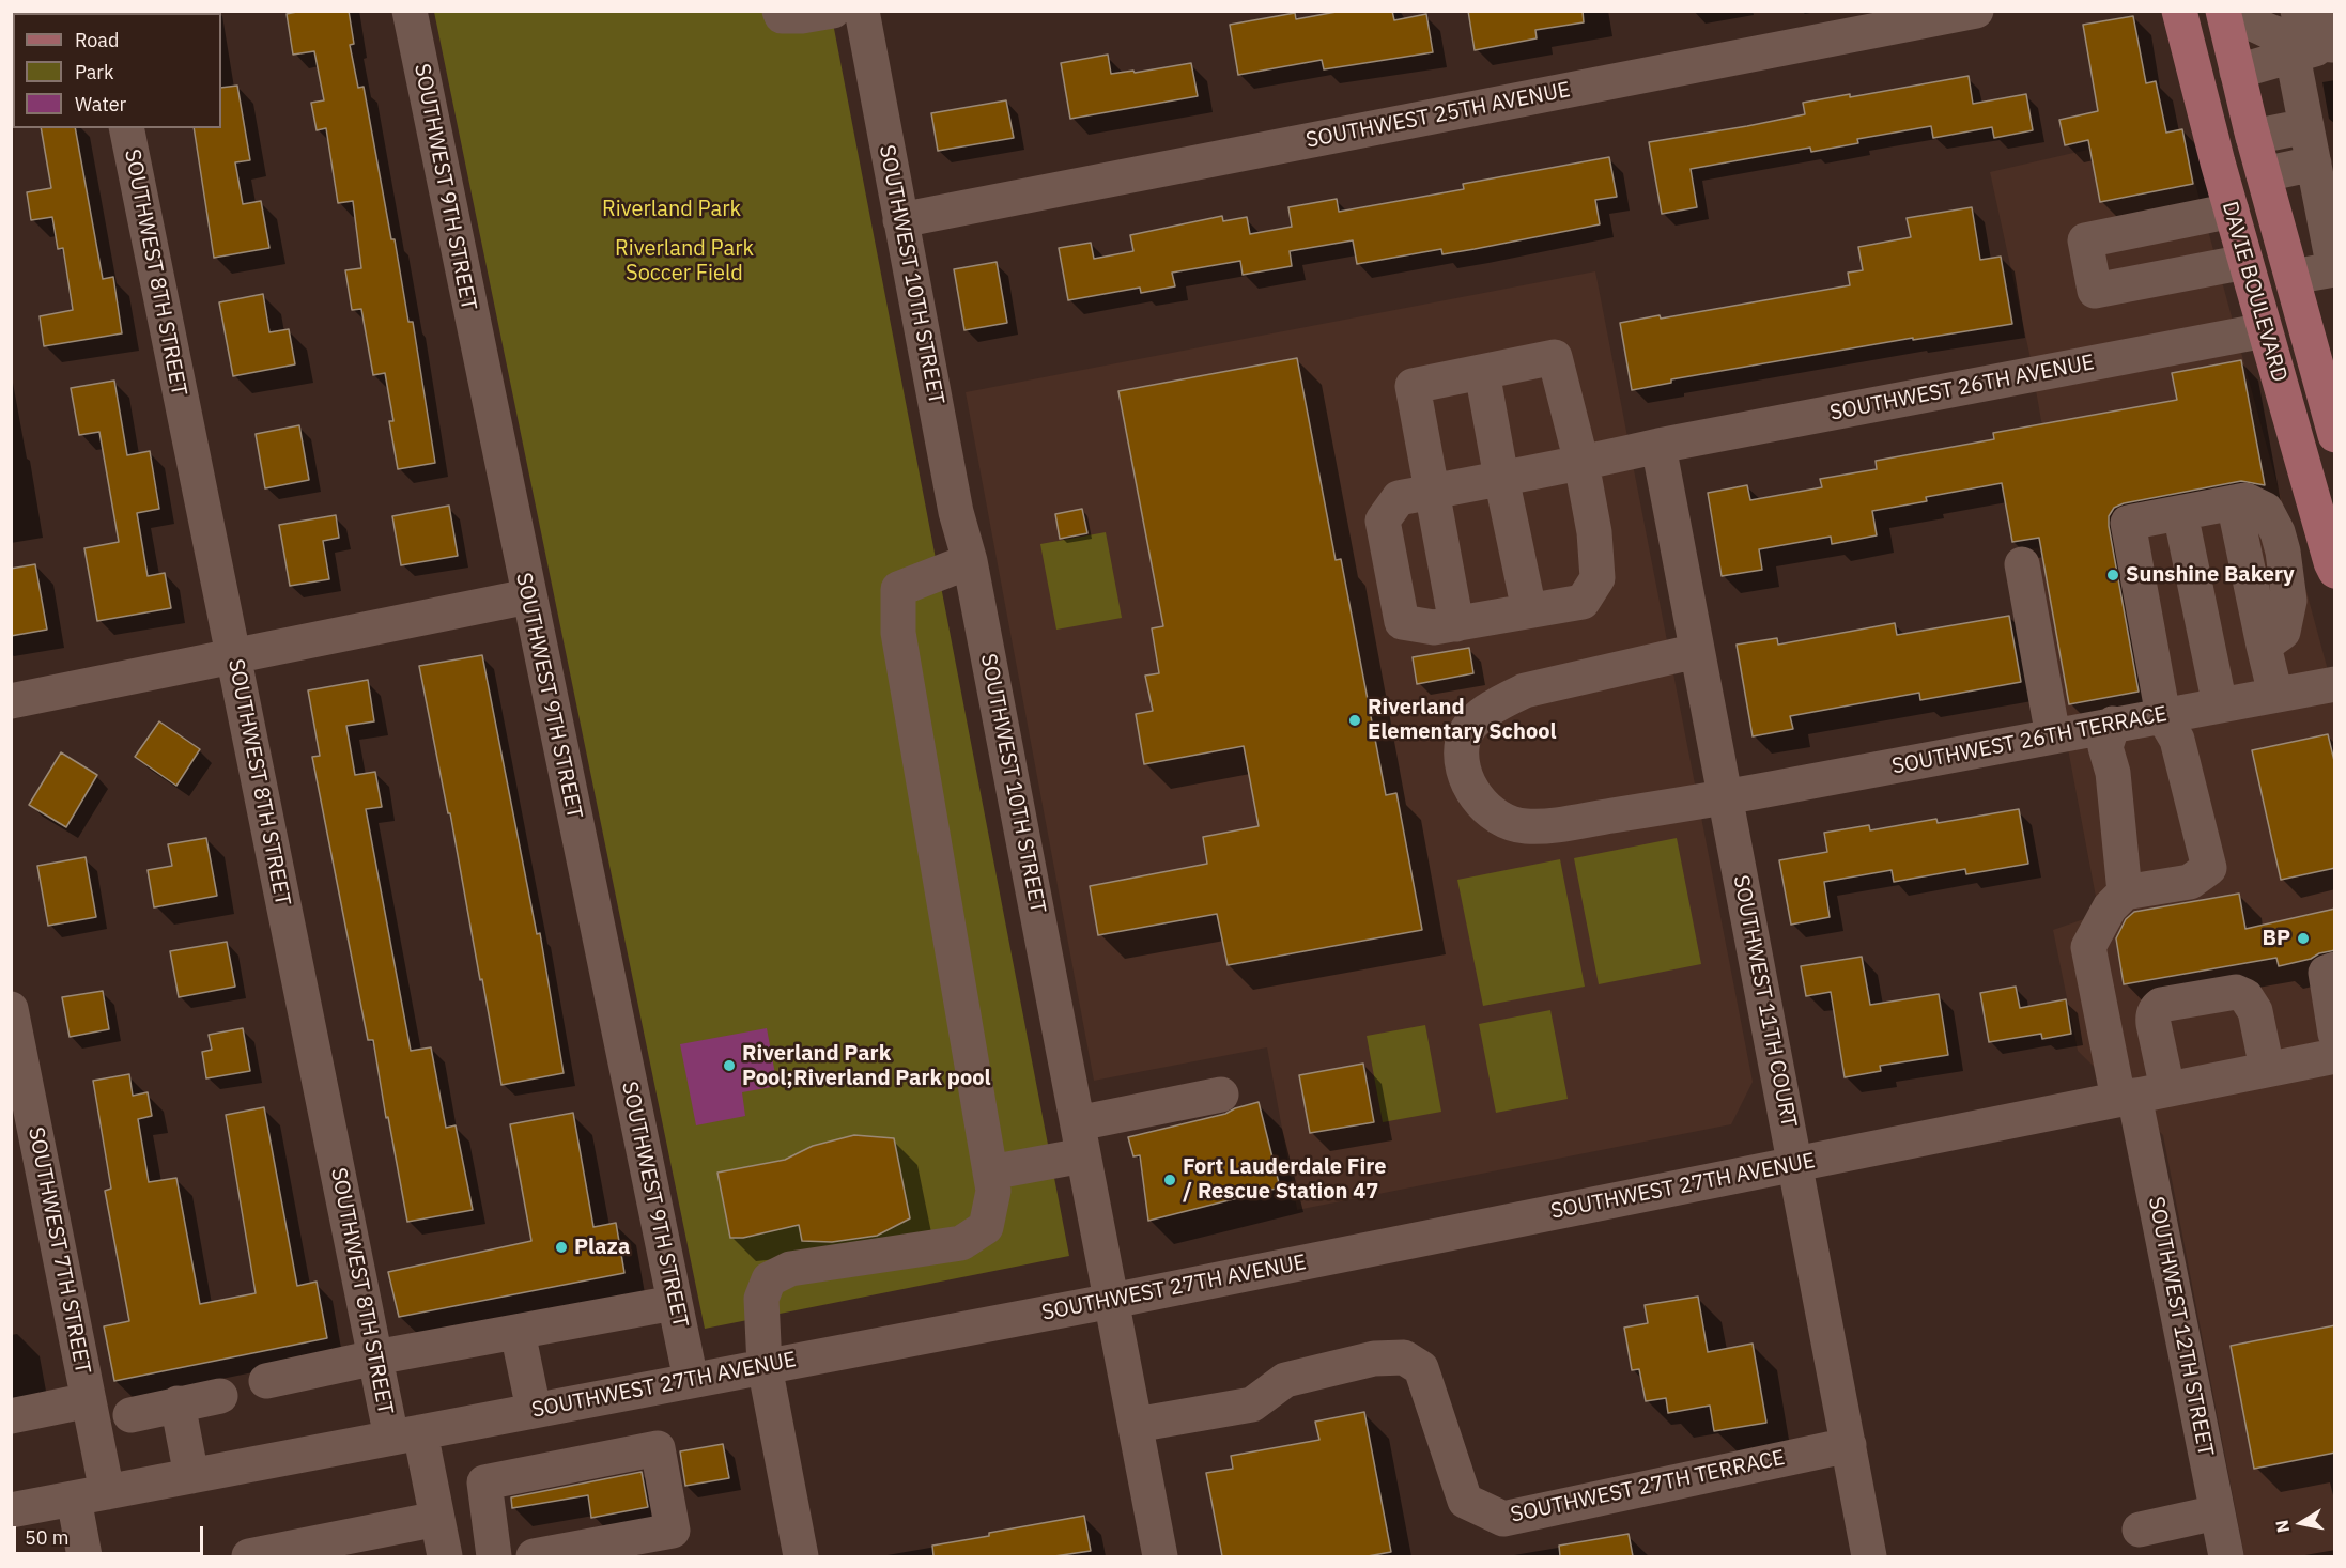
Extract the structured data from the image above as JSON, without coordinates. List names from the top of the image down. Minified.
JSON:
{"streets":{"main road":["DAVIE BOULEVARD"],"street":["SOUTHWEST 25TH AVENUE","SOUTHWEST 9TH STREET","SOUTHWEST 8TH STREET","SOUTHWEST 10TH STREET","SOUTHWEST 26TH AVENUE","SOUTHWEST 26TH TERRACE","SOUTHWEST 11TH COURT","SOUTHWEST 27TH AVENUE","SOUTHWEST 7TH STREET","SOUTHWEST 12TH STREET","SOUTHWEST 27TH TERRACE"]},"crossings":[["SOUTHWEST 25TH AVENUE","SOUTHWEST 10TH STREET"],["SOUTHWEST 9TH STREET","SOUTHWEST 27TH AVENUE"],["SOUTHWEST 8TH STREET","SOUTHWEST 27TH AVENUE"],["SOUTHWEST 10TH STREET","SOUTHWEST 27TH AVENUE"],["SOUTHWEST 10TH STREET","SOUTHWEST 27TH TERRACE"],["DAVIE BOULEVARD","SOUTHWEST 26TH AVENUE"],["SOUTHWEST 26TH AVENUE","SOUTHWEST 11TH COURT"],["SOUTHWEST 26TH TERRACE","SOUTHWEST 11TH COURT"],["SOUTHWEST 11TH COURT","SOUTHWEST 27TH AVENUE"],["SOUTHWEST 11TH COURT","SOUTHWEST 27TH TERRACE"],["SOUTHWEST 27TH AVENUE","SOUTHWEST 7TH STREET"],["SOUTHWEST 27TH AVENUE","SOUTHWEST 12TH STREET"]],"parks":["Riverland Park","Riverland Park Soccer Field"],"places":["Sunshine Bakery","Riverland Elementary School","BP","Riverland Park Pool;Riverland Park pool","Fort Lauderdale Fire / Rescue Station 47","Plaza"],"legend":["Road","Park","Water"],"scale_bar":"50 m","north":"left"}
